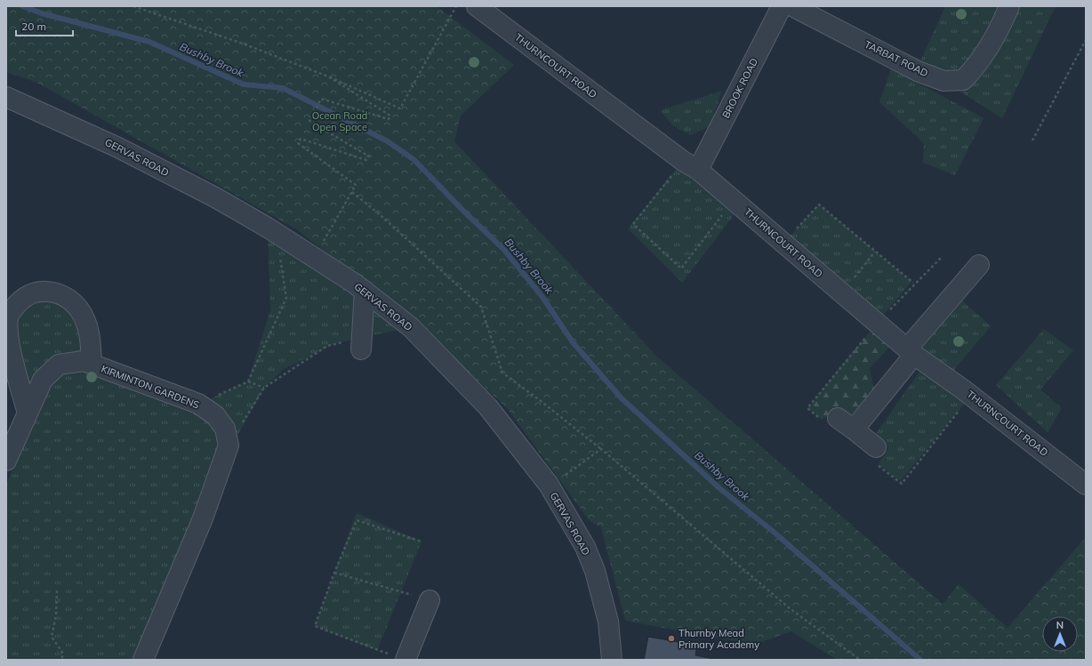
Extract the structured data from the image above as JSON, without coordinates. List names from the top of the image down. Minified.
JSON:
{"streets":{"street":["TARBAT ROAD","THURNCOURT ROAD","BROOK ROAD","GERVAS ROAD","KIRMINTON GARDENS"]},"crossings":[["THURNCOURT ROAD","BROOK ROAD"]],"water":["Bushby Brook"],"parks":["Ocean Road Open Space"],"places":["Thurnby Mead Primary Academy"],"scale_bar":"20 m","north":"top"}
